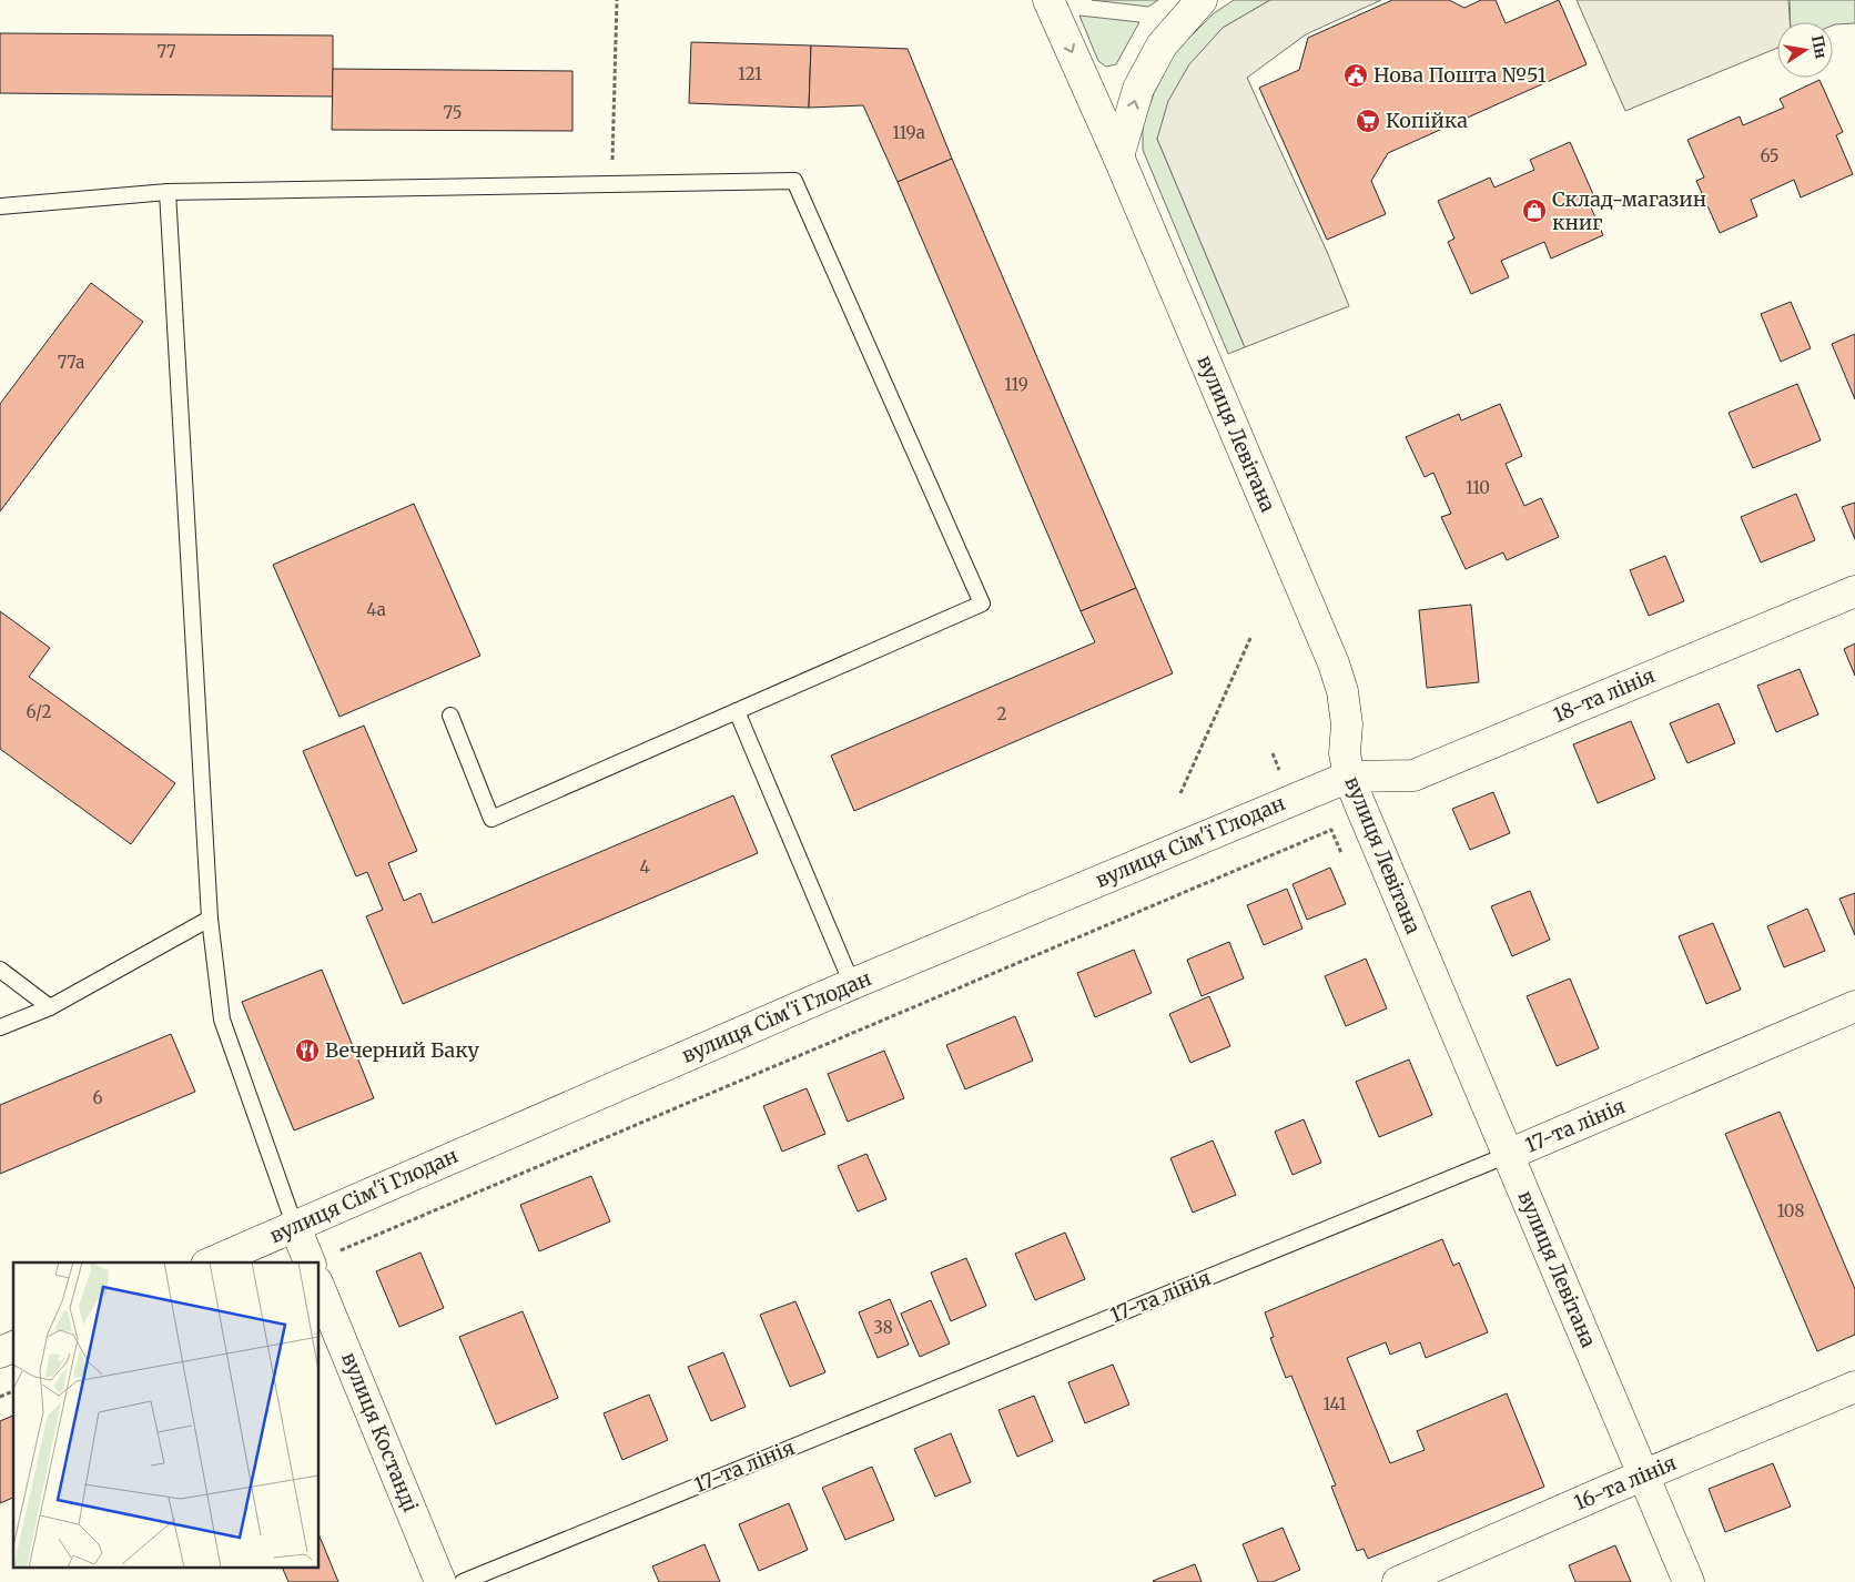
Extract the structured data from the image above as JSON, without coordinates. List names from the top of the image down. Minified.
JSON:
{"streets":{"street":["вулиця Левітана","18-та лінія","вулиця Сім'ї Глодан","17-та лінія","вулиця Костанді","16-та лінія"]},"crossings":[["вулиця Левітана","18-та лінія"],["вулиця Левітана","вулиця Сім'ї Глодан"],["вулиця Левітана","17-та лінія"],["вулиця Левітана","16-та лінія"],["18-та лінія","вулиця Сім'ї Глодан"],["вулиця Сім'ї Глодан","вулиця Костанді"]],"places":{"public building":["Нова Пошта №51"],"supermarket":["Копійка"],"shop":["Склад-магазин книг"],"restaurant":["Вечерний Баку"]},"house_numbers":["77","121","75","119а","65","77а","119","110","4а","6/2","2","4","6","108","38","141"],"north":"right"}
